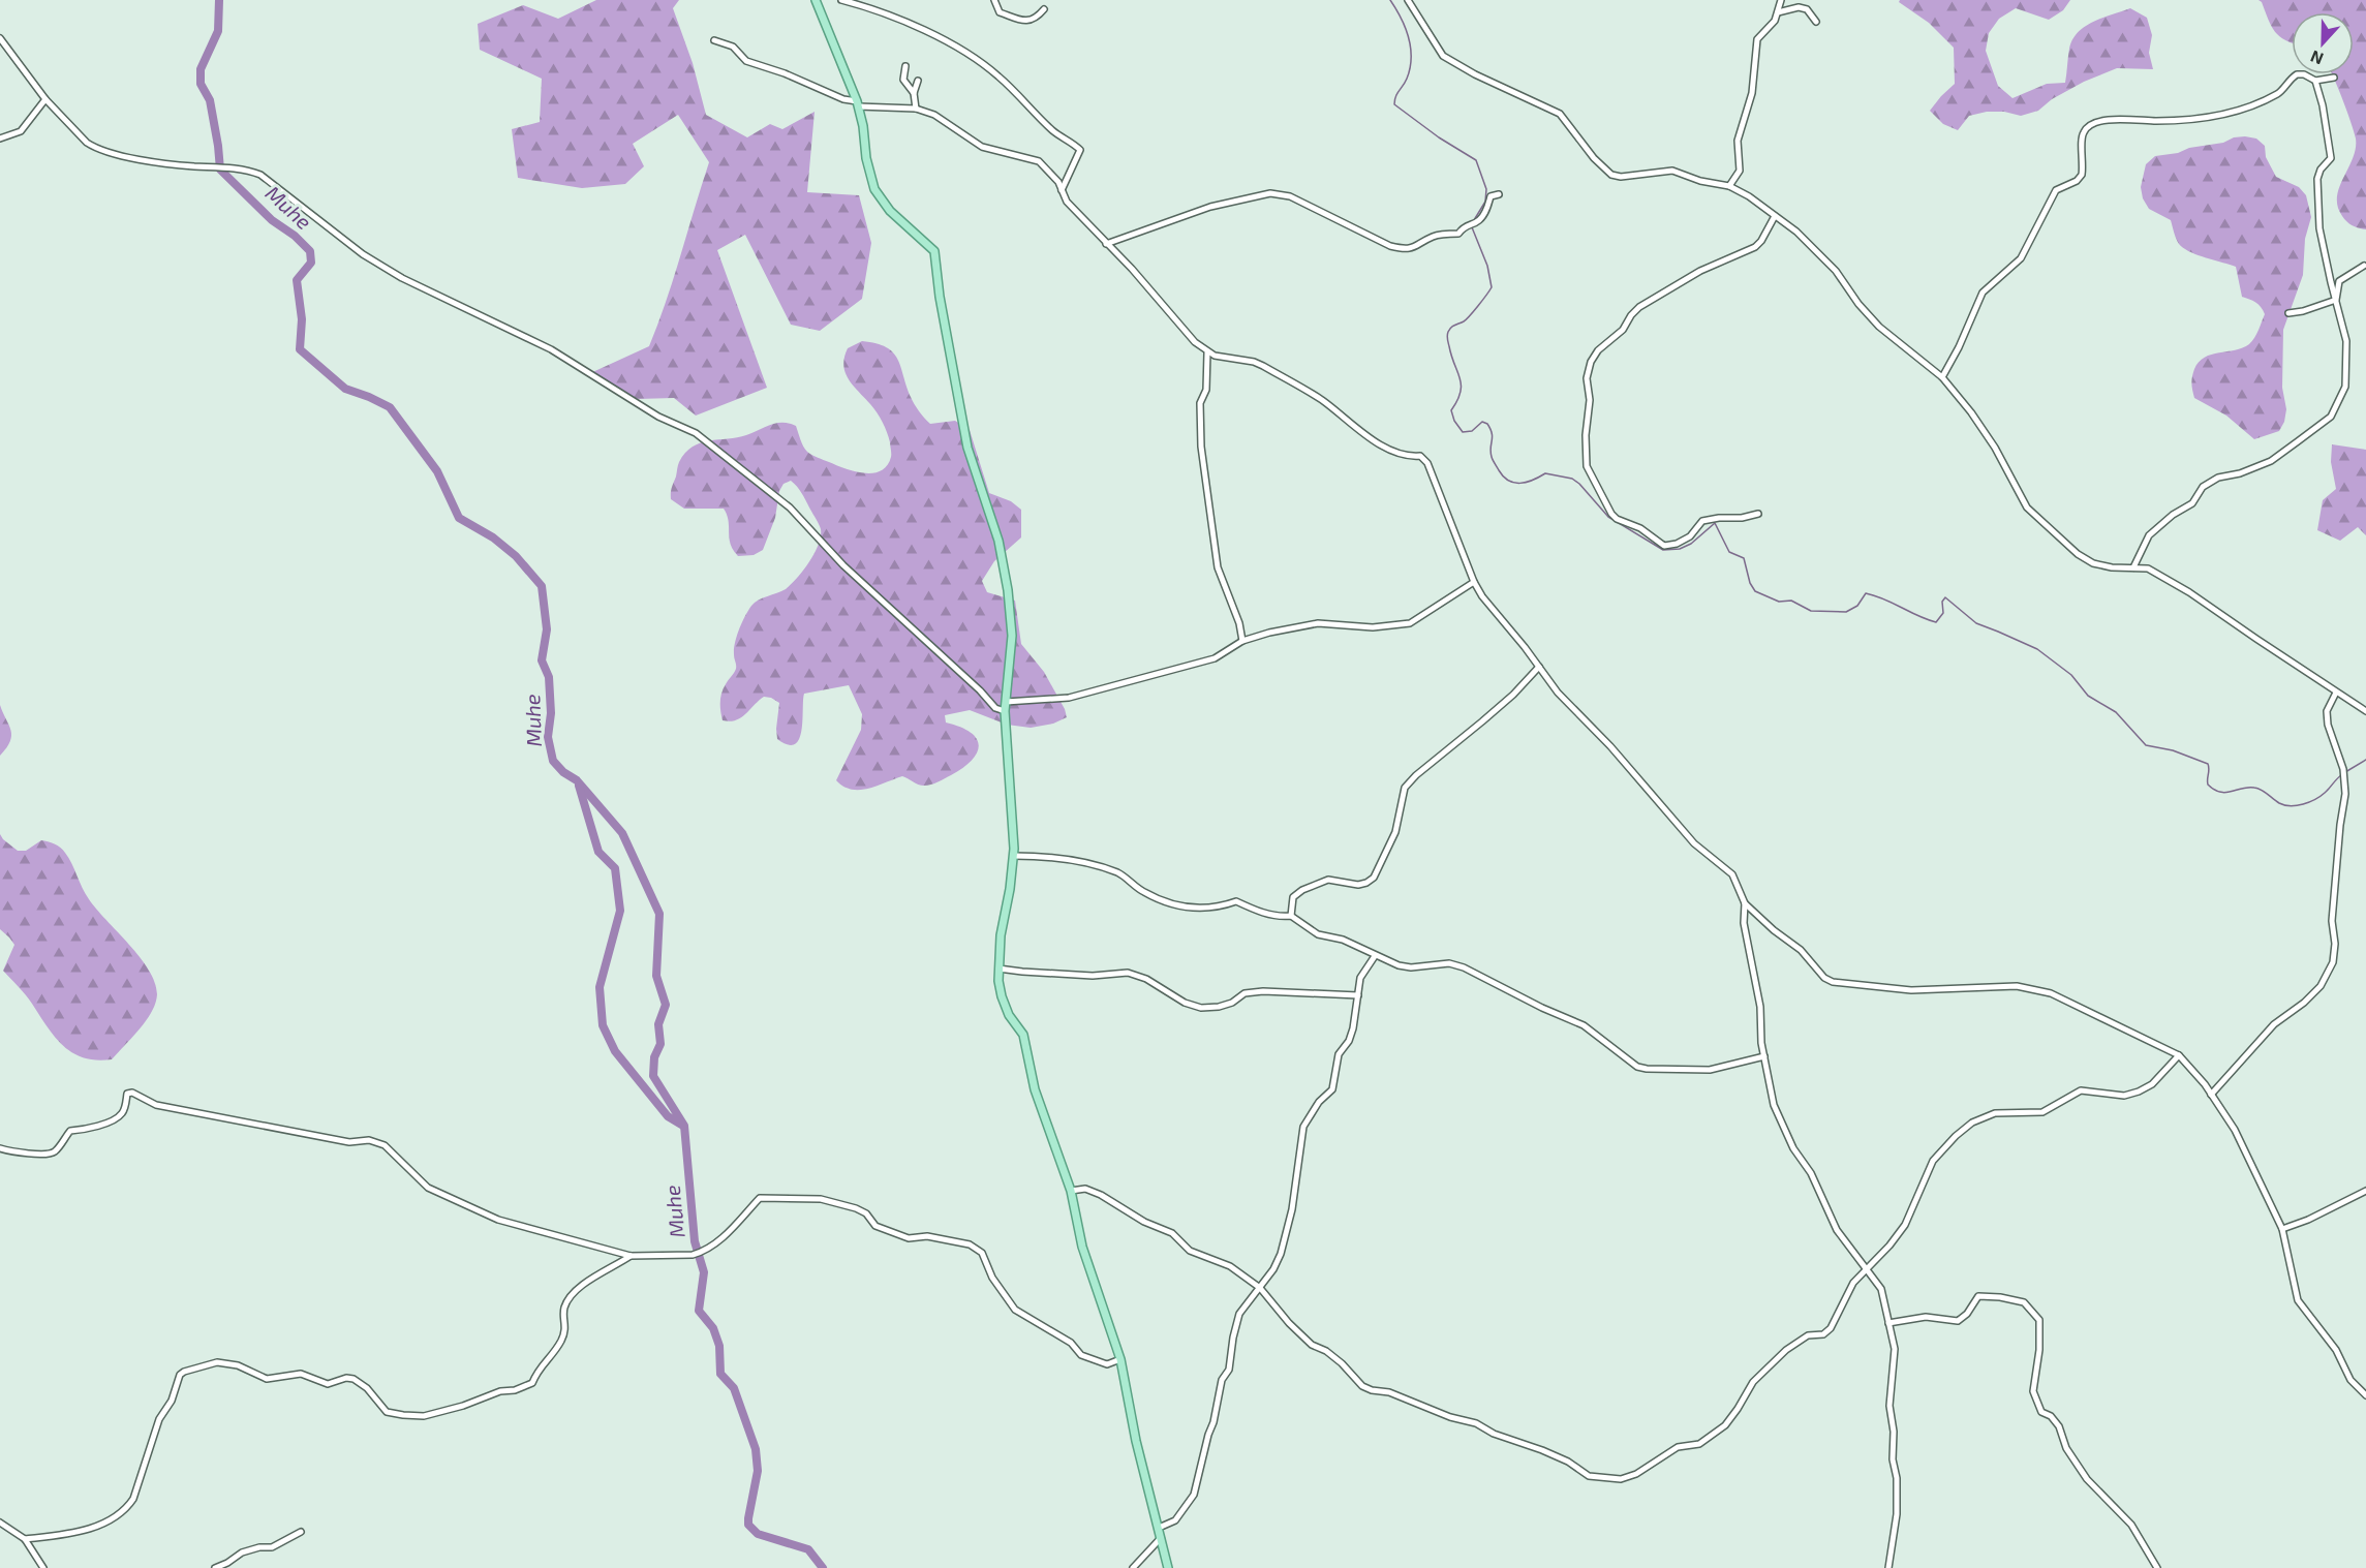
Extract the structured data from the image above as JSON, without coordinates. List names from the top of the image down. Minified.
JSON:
{"water":["Muhe"],"north":"bottom"}
